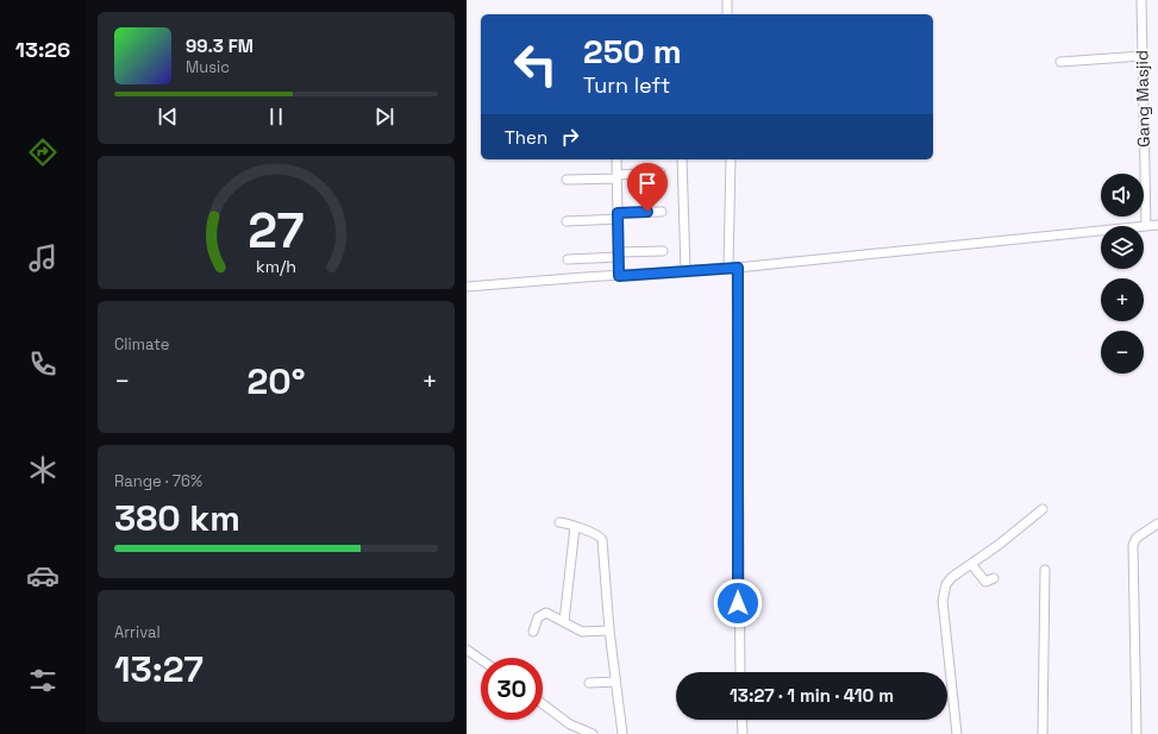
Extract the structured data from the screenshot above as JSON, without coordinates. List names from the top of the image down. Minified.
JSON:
{"streets":{"street":["Gang Masjid"]},"page":{"tabs":"13:26","turn":["250 m","Turn left"],"song":["99.3 FM","Music"],"then":"Then","map_buttons":["+","−"],"tile":["Climate",["Range · 76%","380 km"],["Arrival","13:27"]],"heat":["−","20°","+"],"limit":"30","trip":"13:27 · 1 min · 410 m","gauge":["27","km/h"]}}
